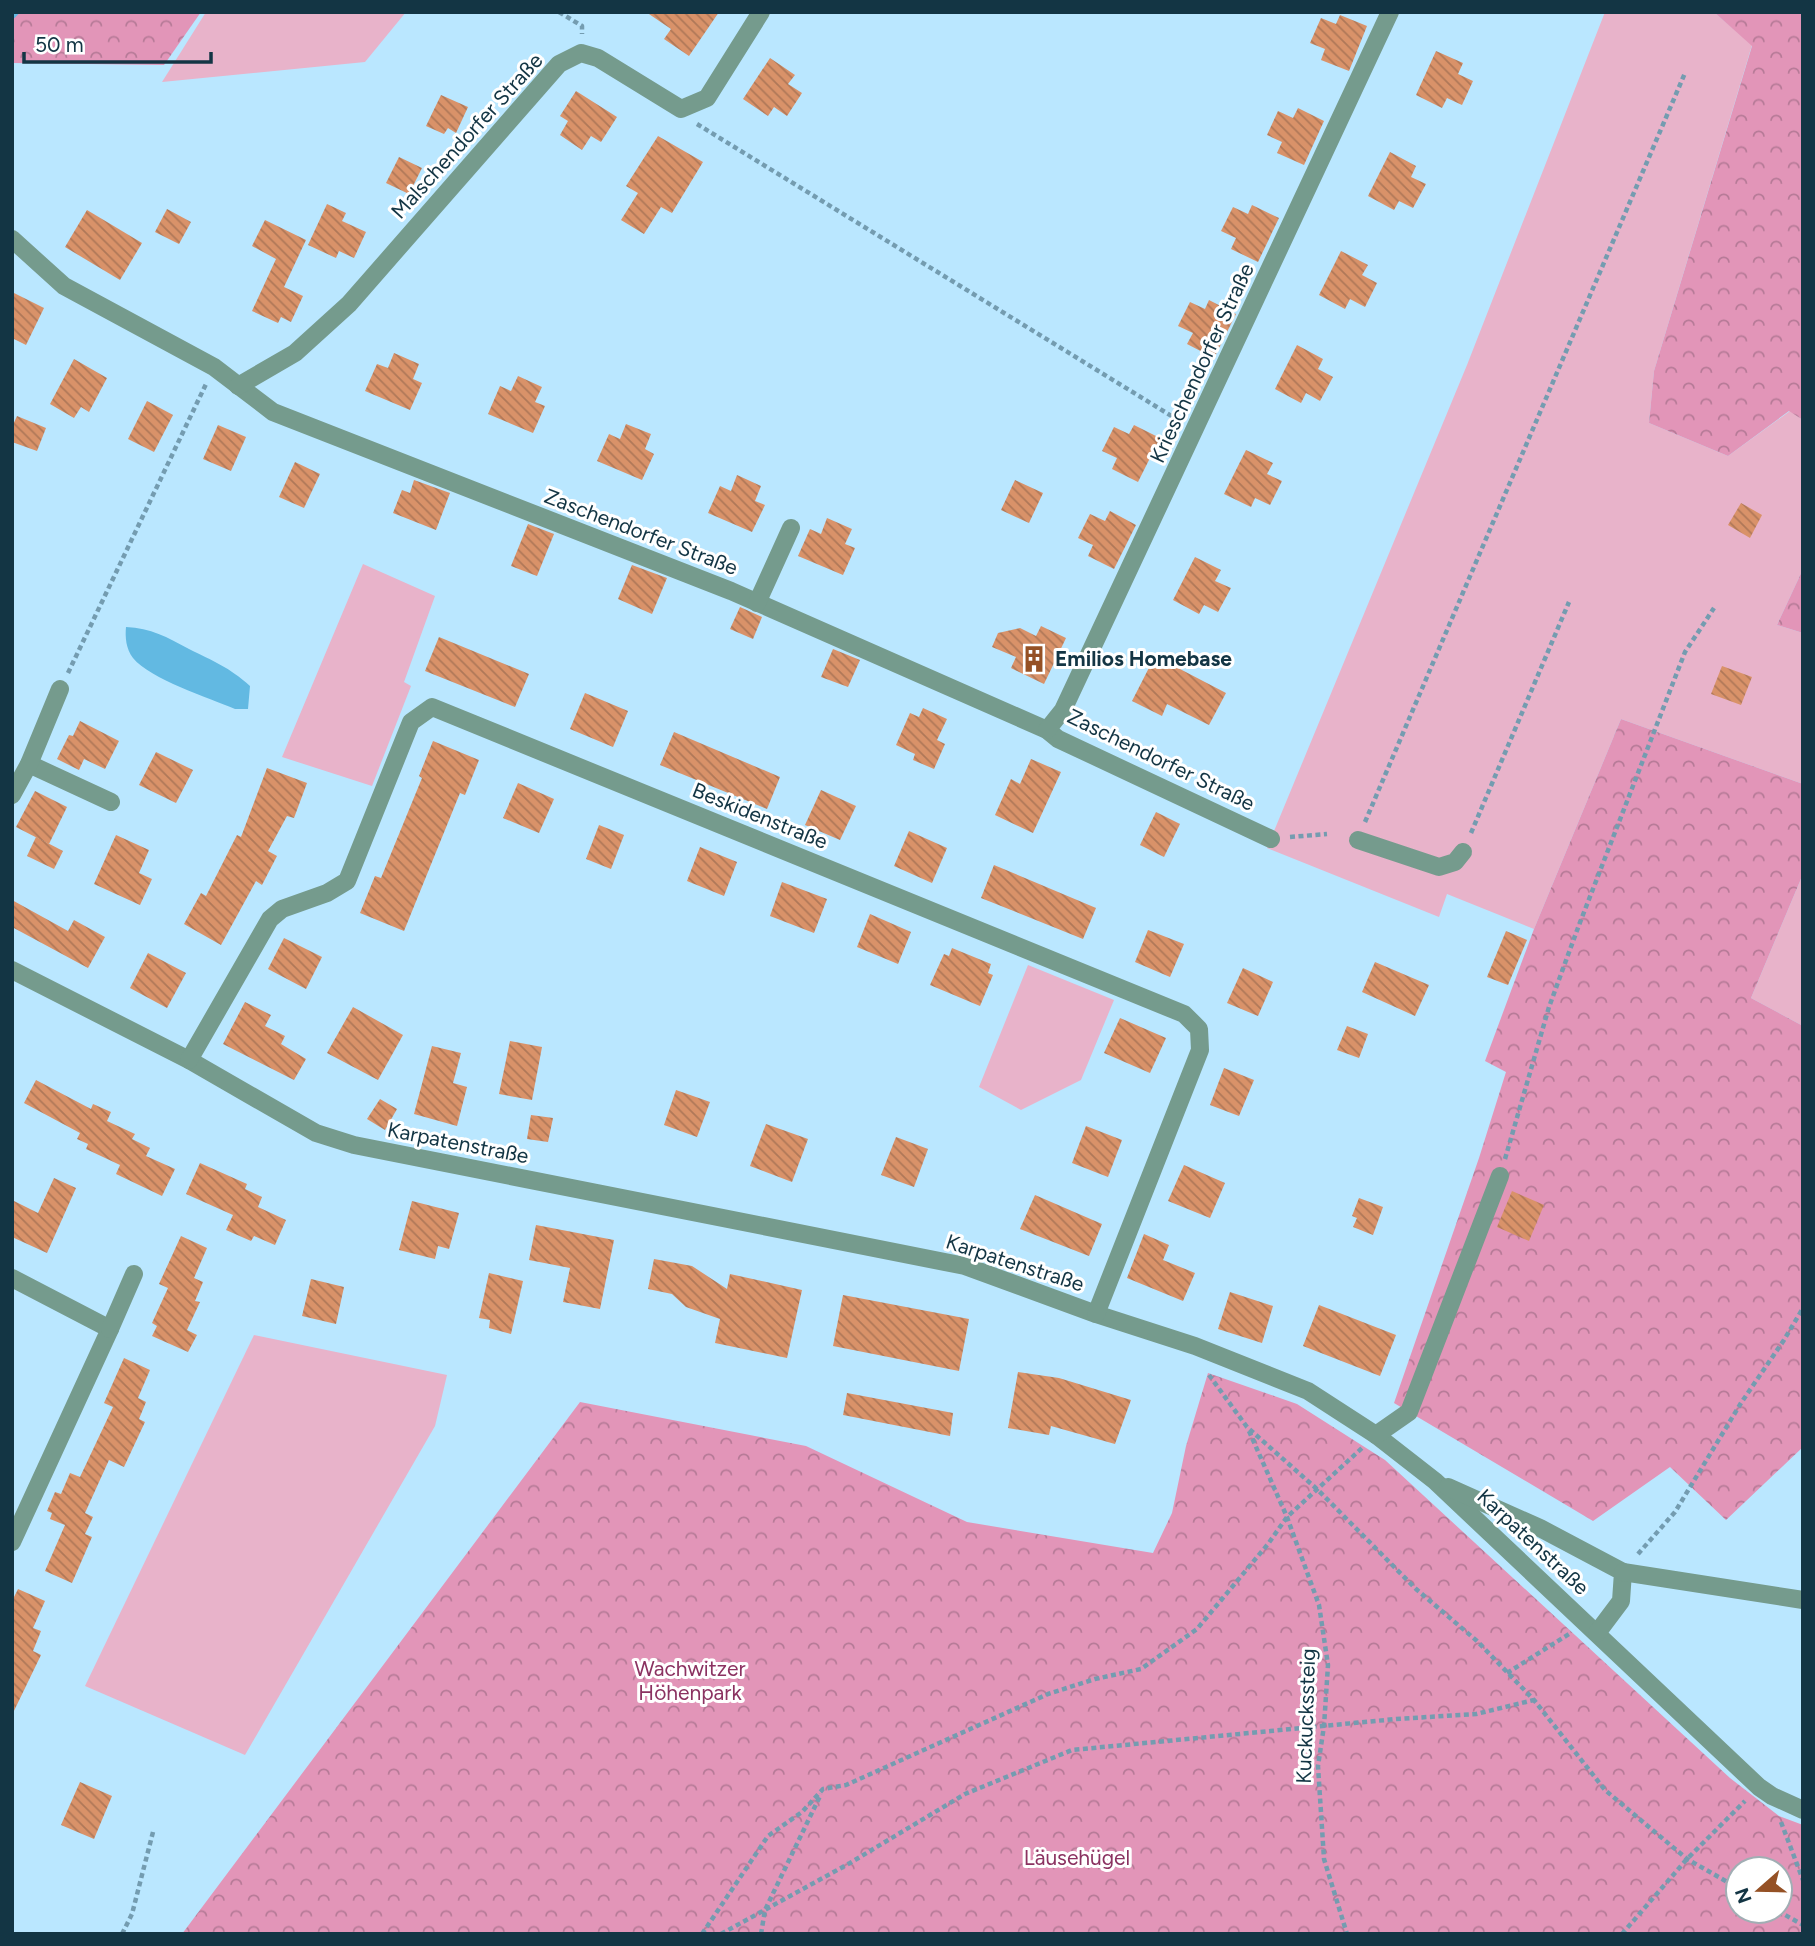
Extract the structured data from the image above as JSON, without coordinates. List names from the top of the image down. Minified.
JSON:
{"streets":{"street":["Malschendorfer Straße","Krieschendorfer Straße","Zaschendorfer Straße","Beskidenstraße","Karpatenstraße"],"path":["Kuckuckssteig"]},"crossings":[["Malschendorfer Straße","Zaschendorfer Straße"],["Krieschendorfer Straße","Zaschendorfer Straße"],["Beskidenstraße","Karpatenstraße"]],"parks":["Wachwitzer Höhenpark","Läusehügel"],"places":{"building":["Emilios Homebase"]},"scale_bar":"50 m","north":"left"}
